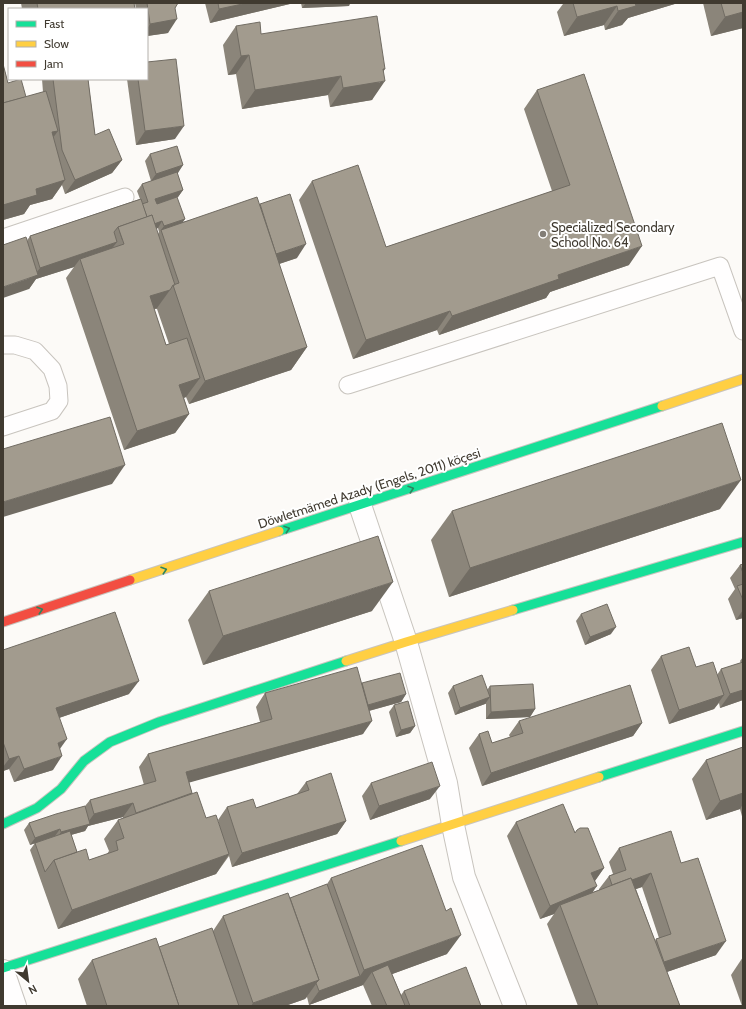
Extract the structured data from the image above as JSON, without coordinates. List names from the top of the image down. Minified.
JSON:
{"streets":{"street":["Döwletmämed Azady (Engels, 2011) köçesi"]},"one_way":["Döwletmämed Azady (Engels, 2011) köçesi"],"places":["Specialized Secondary School No. 64"],"legend":["Fast","Slow","Jam"],"north":"bottom right"}
